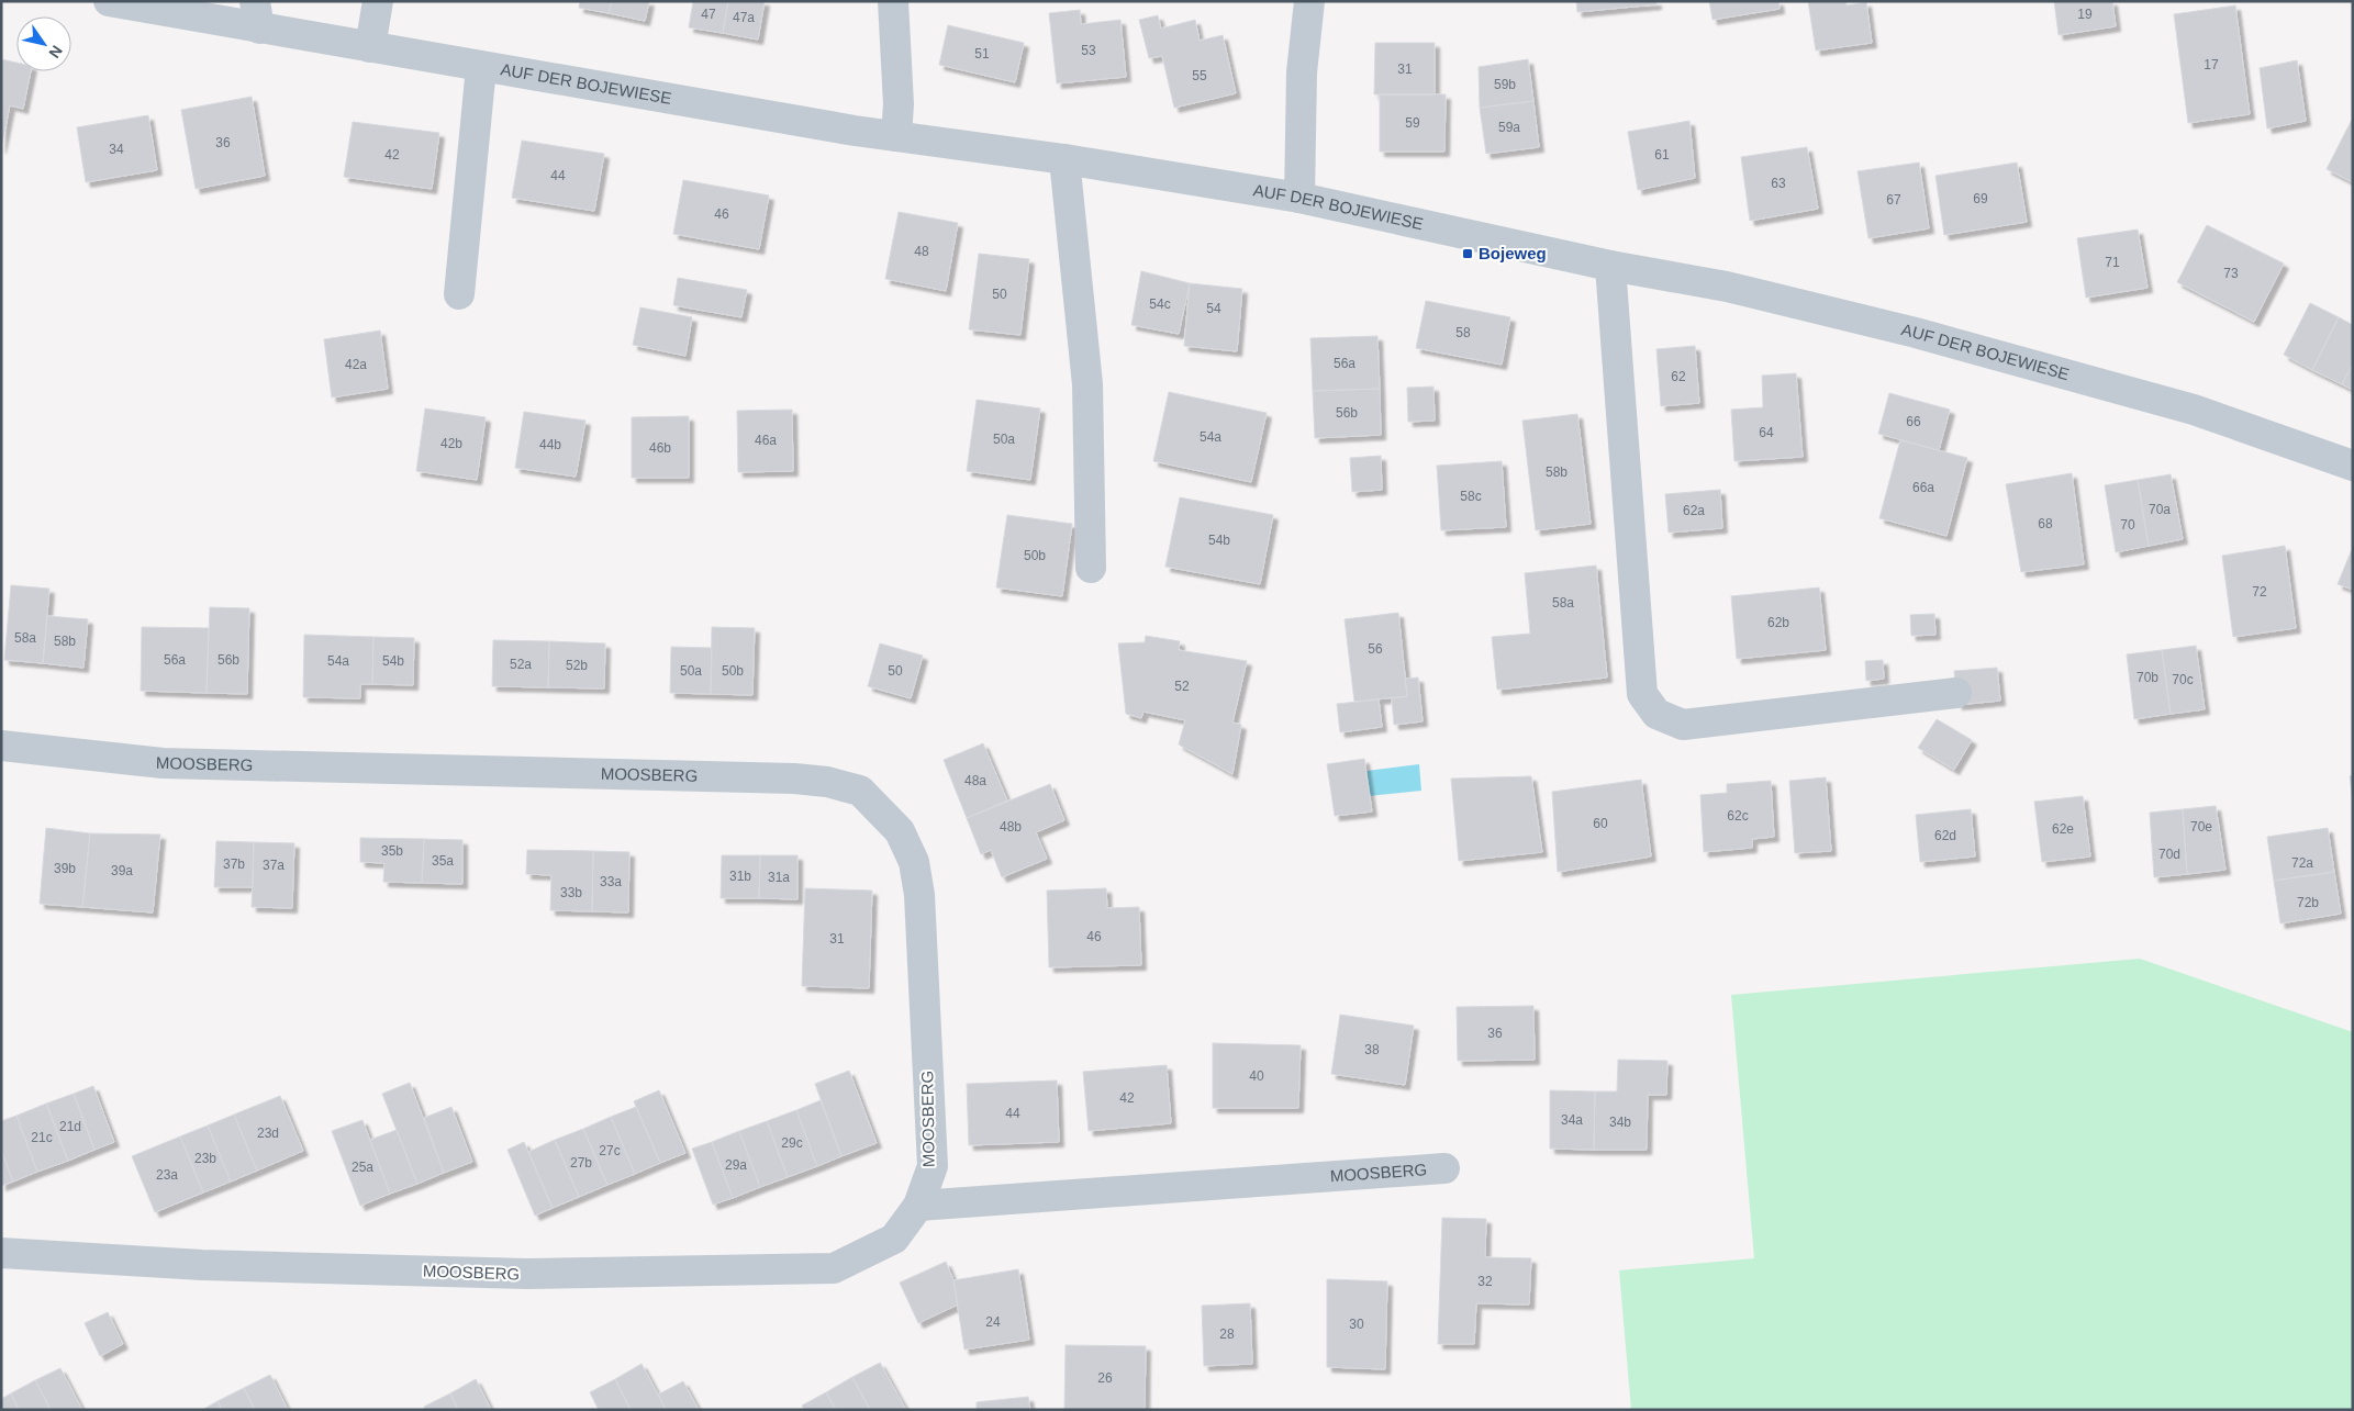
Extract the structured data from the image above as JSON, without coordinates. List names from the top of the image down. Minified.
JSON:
{"streets":{"street":["AUF DER BOJEWIESE","MOOSBERG"]},"places":{"transit":["Bojeweg"]},"house_numbers":["47","19","47a","53","51","17","31","55","59b","59","59a","36","34","42","61","44","63","69","67","46","48","71","73","50","54c","54","58","56a","42a","62","56b","66","64","54a","50a","46a","42b","44b","46b","58b","66a","58c","70a","62a","68","70","54b","50b","72","58a","62b","58a","58b","56","56a","56b","54a","54b","52a","52b","50a","50b","50","70b","70c","52","48a","62c","60","48b","70e","62e","62d","35b","70d","35a","72a","37b","37a","39b","39a","31b","31a","33a","33b","72b","46","31","36","38","40","42","44","34a","34b","21d","23d","21c","29c","27c","23b","27b","29a","25a","23a","32","24","30","28","26"],"north":"bottom right"}
